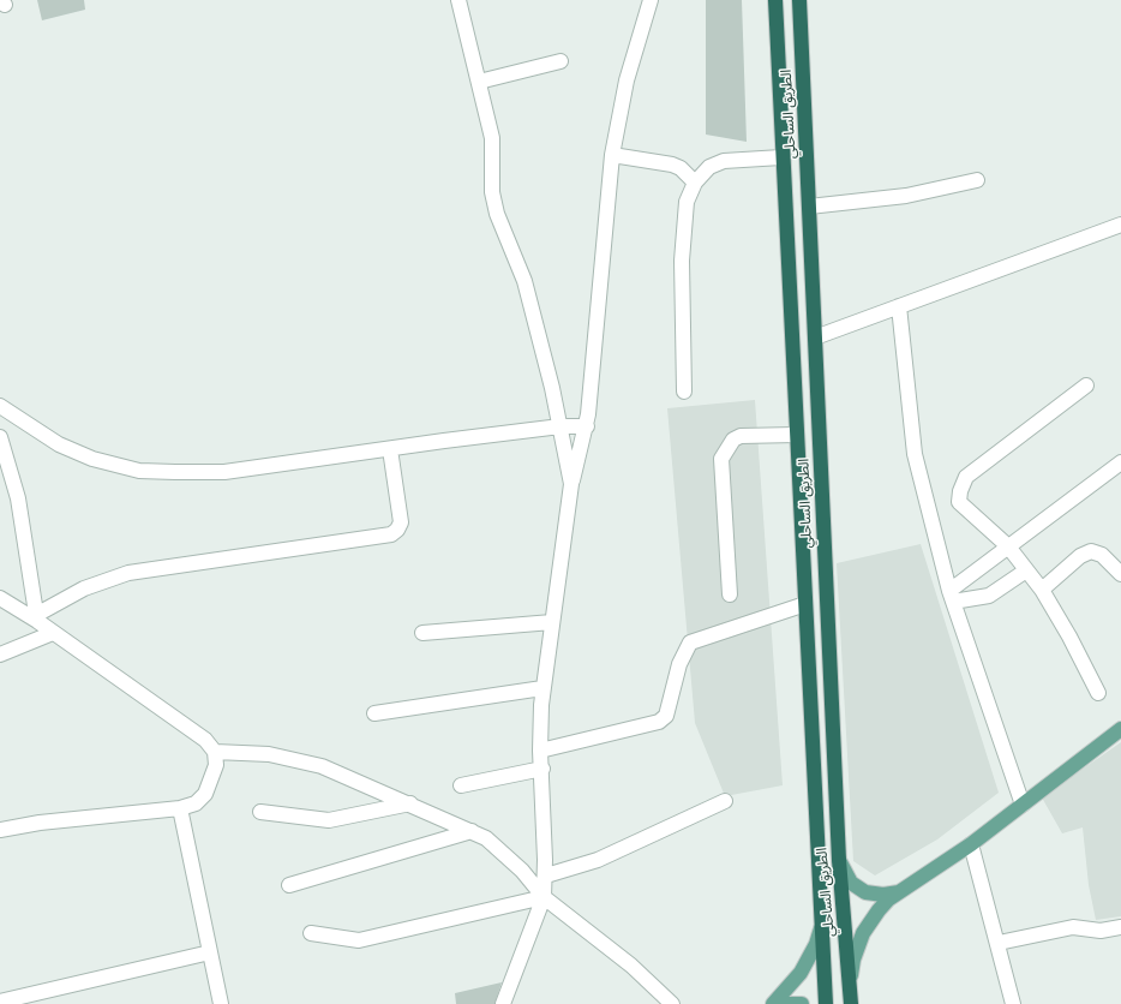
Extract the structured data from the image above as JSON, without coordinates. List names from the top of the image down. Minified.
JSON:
{"streets":{"highway":["الطريق الساحلي"]}}
